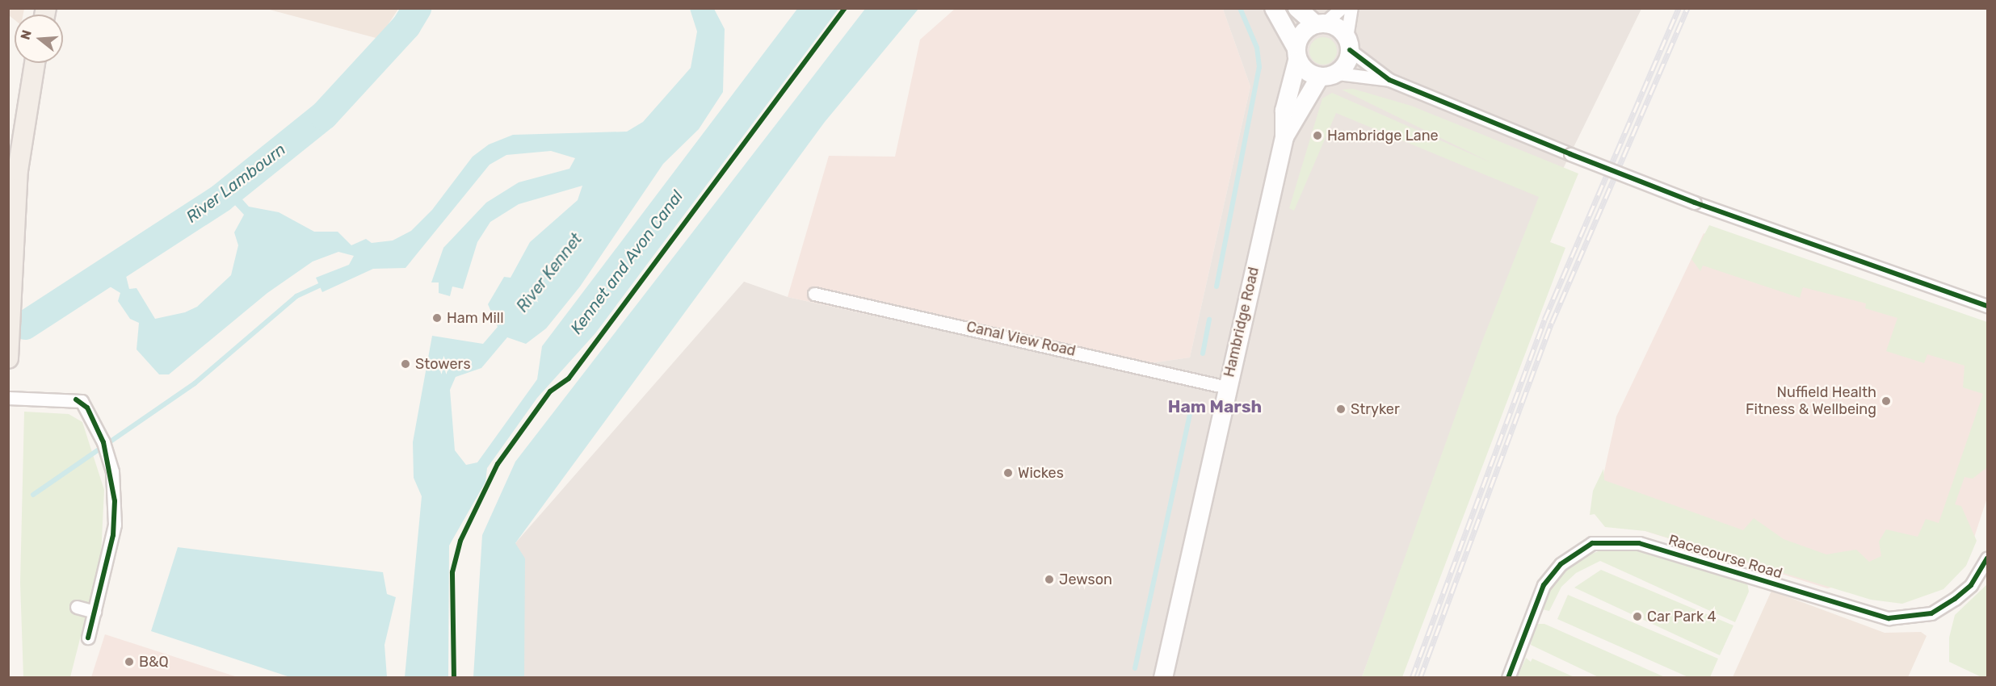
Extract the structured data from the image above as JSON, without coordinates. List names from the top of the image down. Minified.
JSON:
{"streets":{"main road":["Hambridge Road"],"street":["Canal View Road","Racecourse Road"]},"crossings":[["Hambridge Road","Canal View Road"]],"districts":["Ham Marsh"],"water":["River Lambourn","Kennet and Avon Canal","River Kennet"],"places":["Hambridge Lane","Ham Mill","Stowers","Nuffield Health Fitness & Wellbeing","Stryker","Wickes","Jewson","Car Park 4","B&Q"],"north":"left"}
